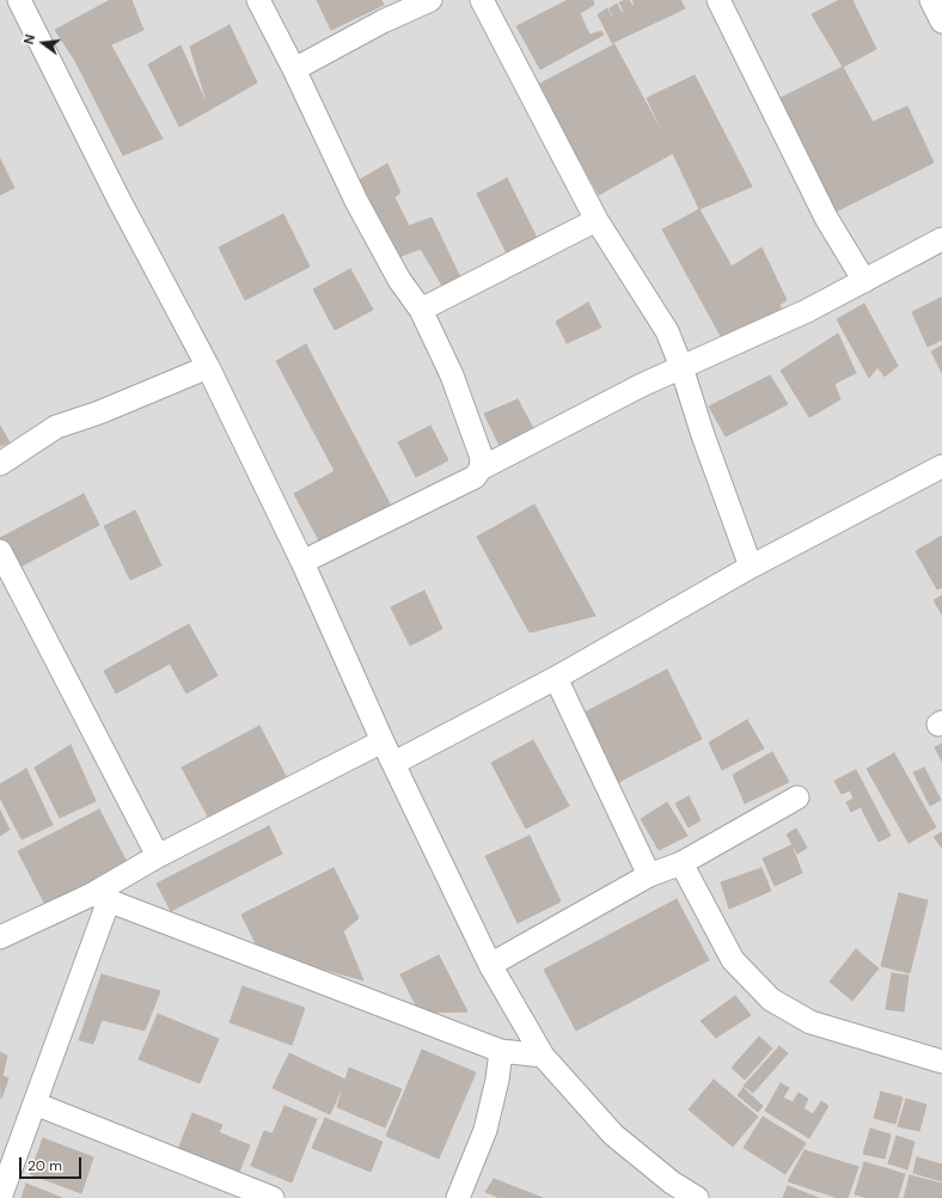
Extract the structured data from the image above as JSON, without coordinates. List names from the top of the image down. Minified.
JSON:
{"scale_bar":"20 m","north":"left"}
